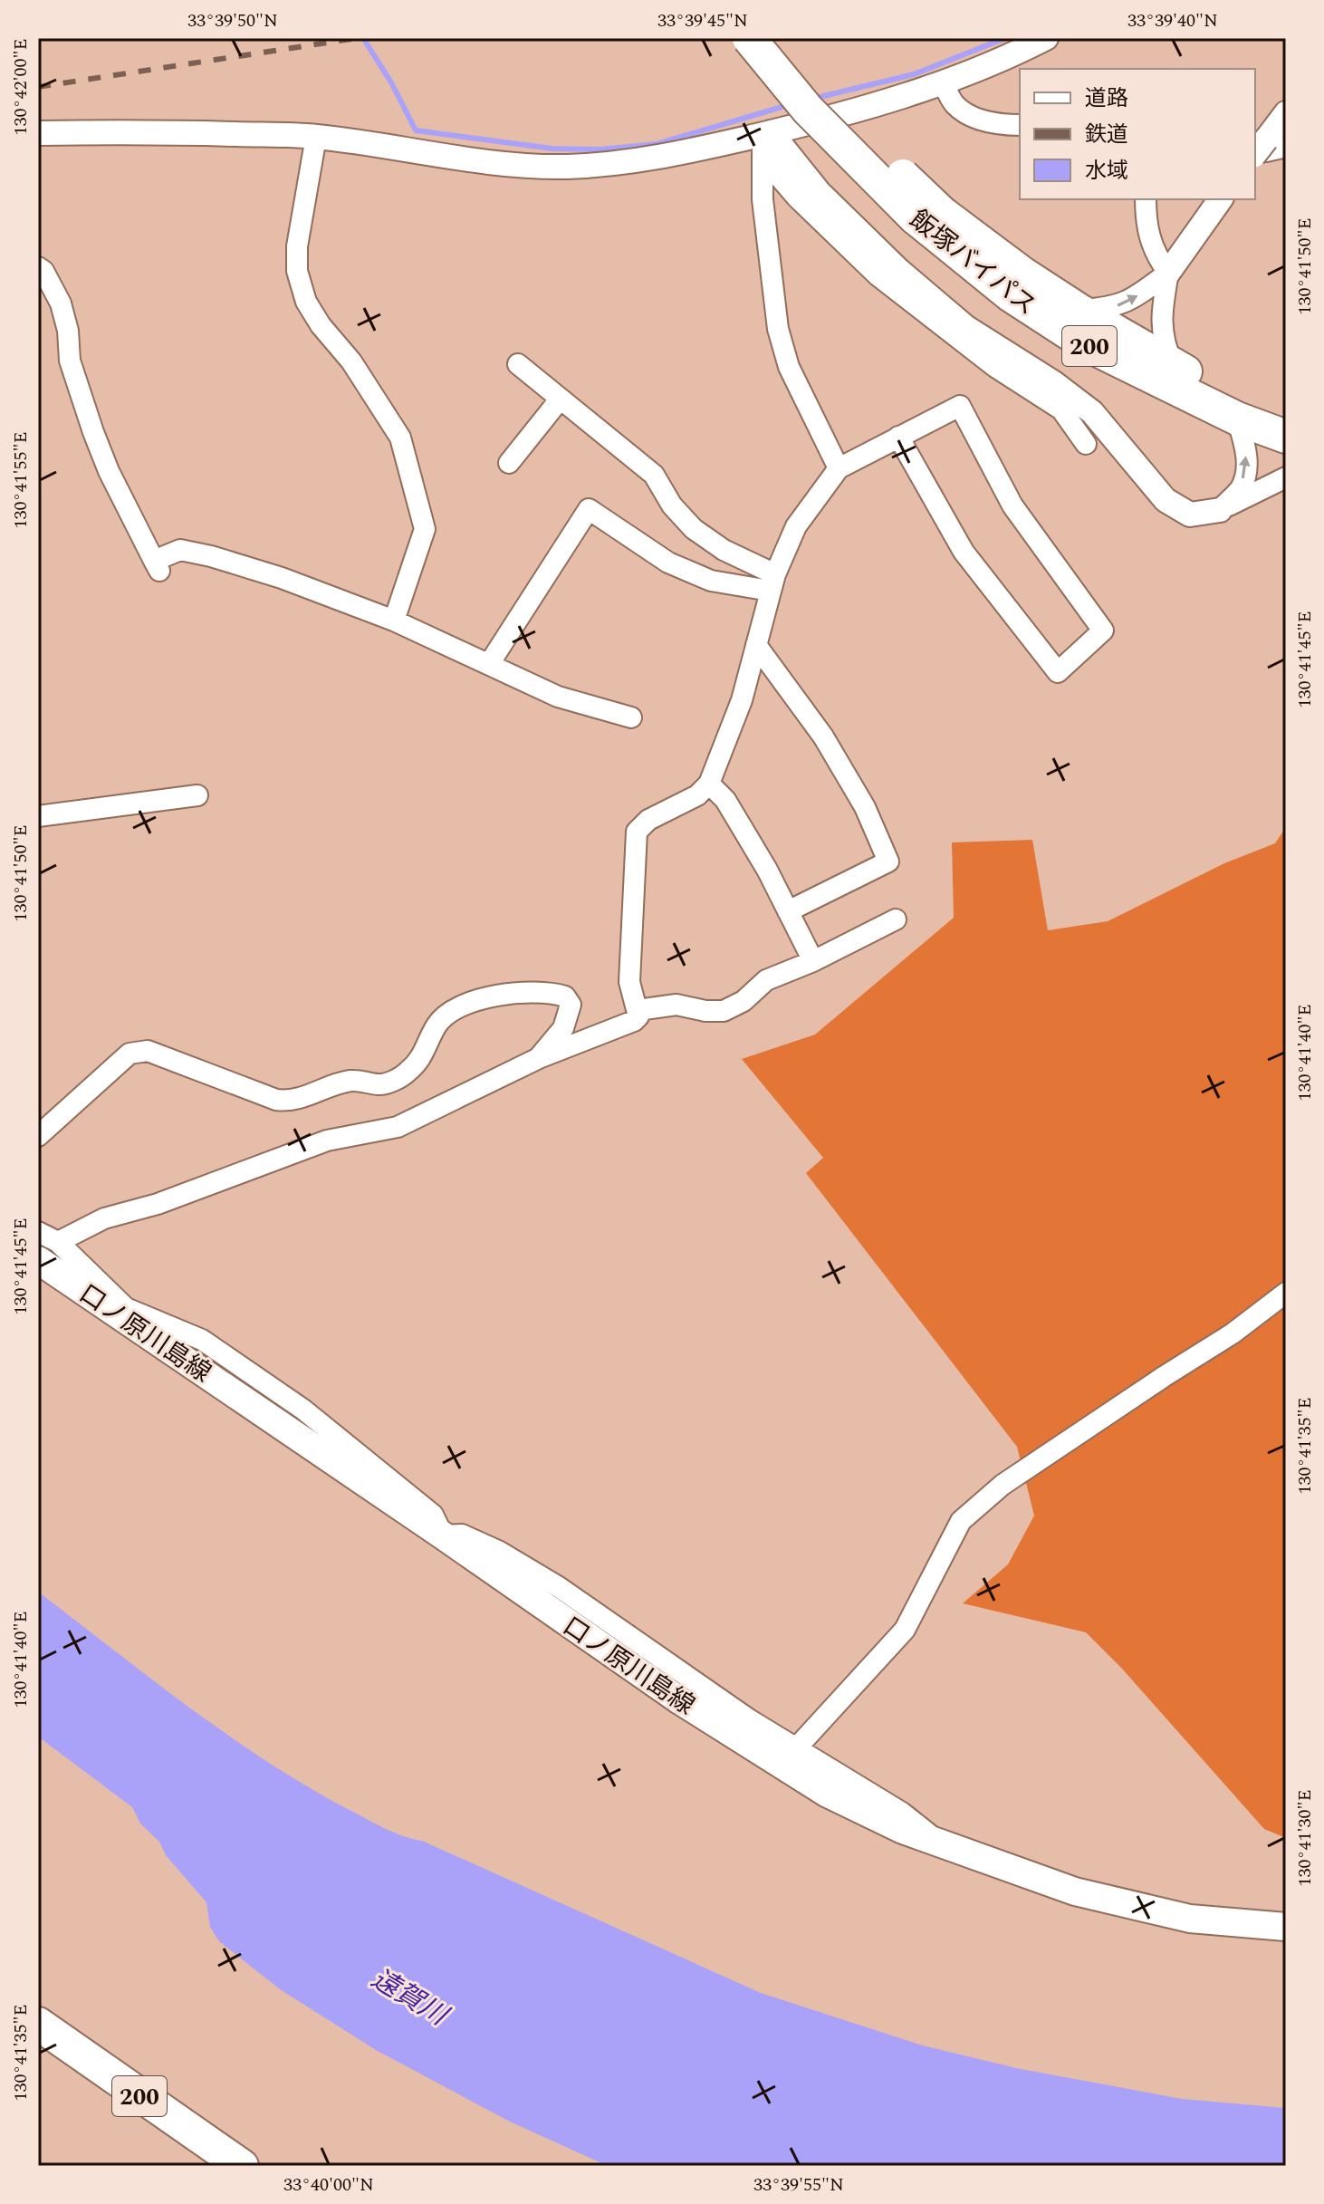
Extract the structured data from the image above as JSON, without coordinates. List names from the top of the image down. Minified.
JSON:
{"streets":{"highway":["飯塚バイパス","200"],"main road":["口ノ原川島線"]},"crossings":[["飯塚バイパス","200"]],"water":["遠賀川"],"legend":["道路","鉄道","水域"],"coordinates":["33°39'50\"N","33°39'45\"N","33°39'40\"N","130°42'00\"E","130°41'50\"E","130°41'55\"E","130°41'45\"E","130°41'40\"E","130°41'35\"E","130°41'30\"E","33°40'00\"N","33°39'55\"N"]}
